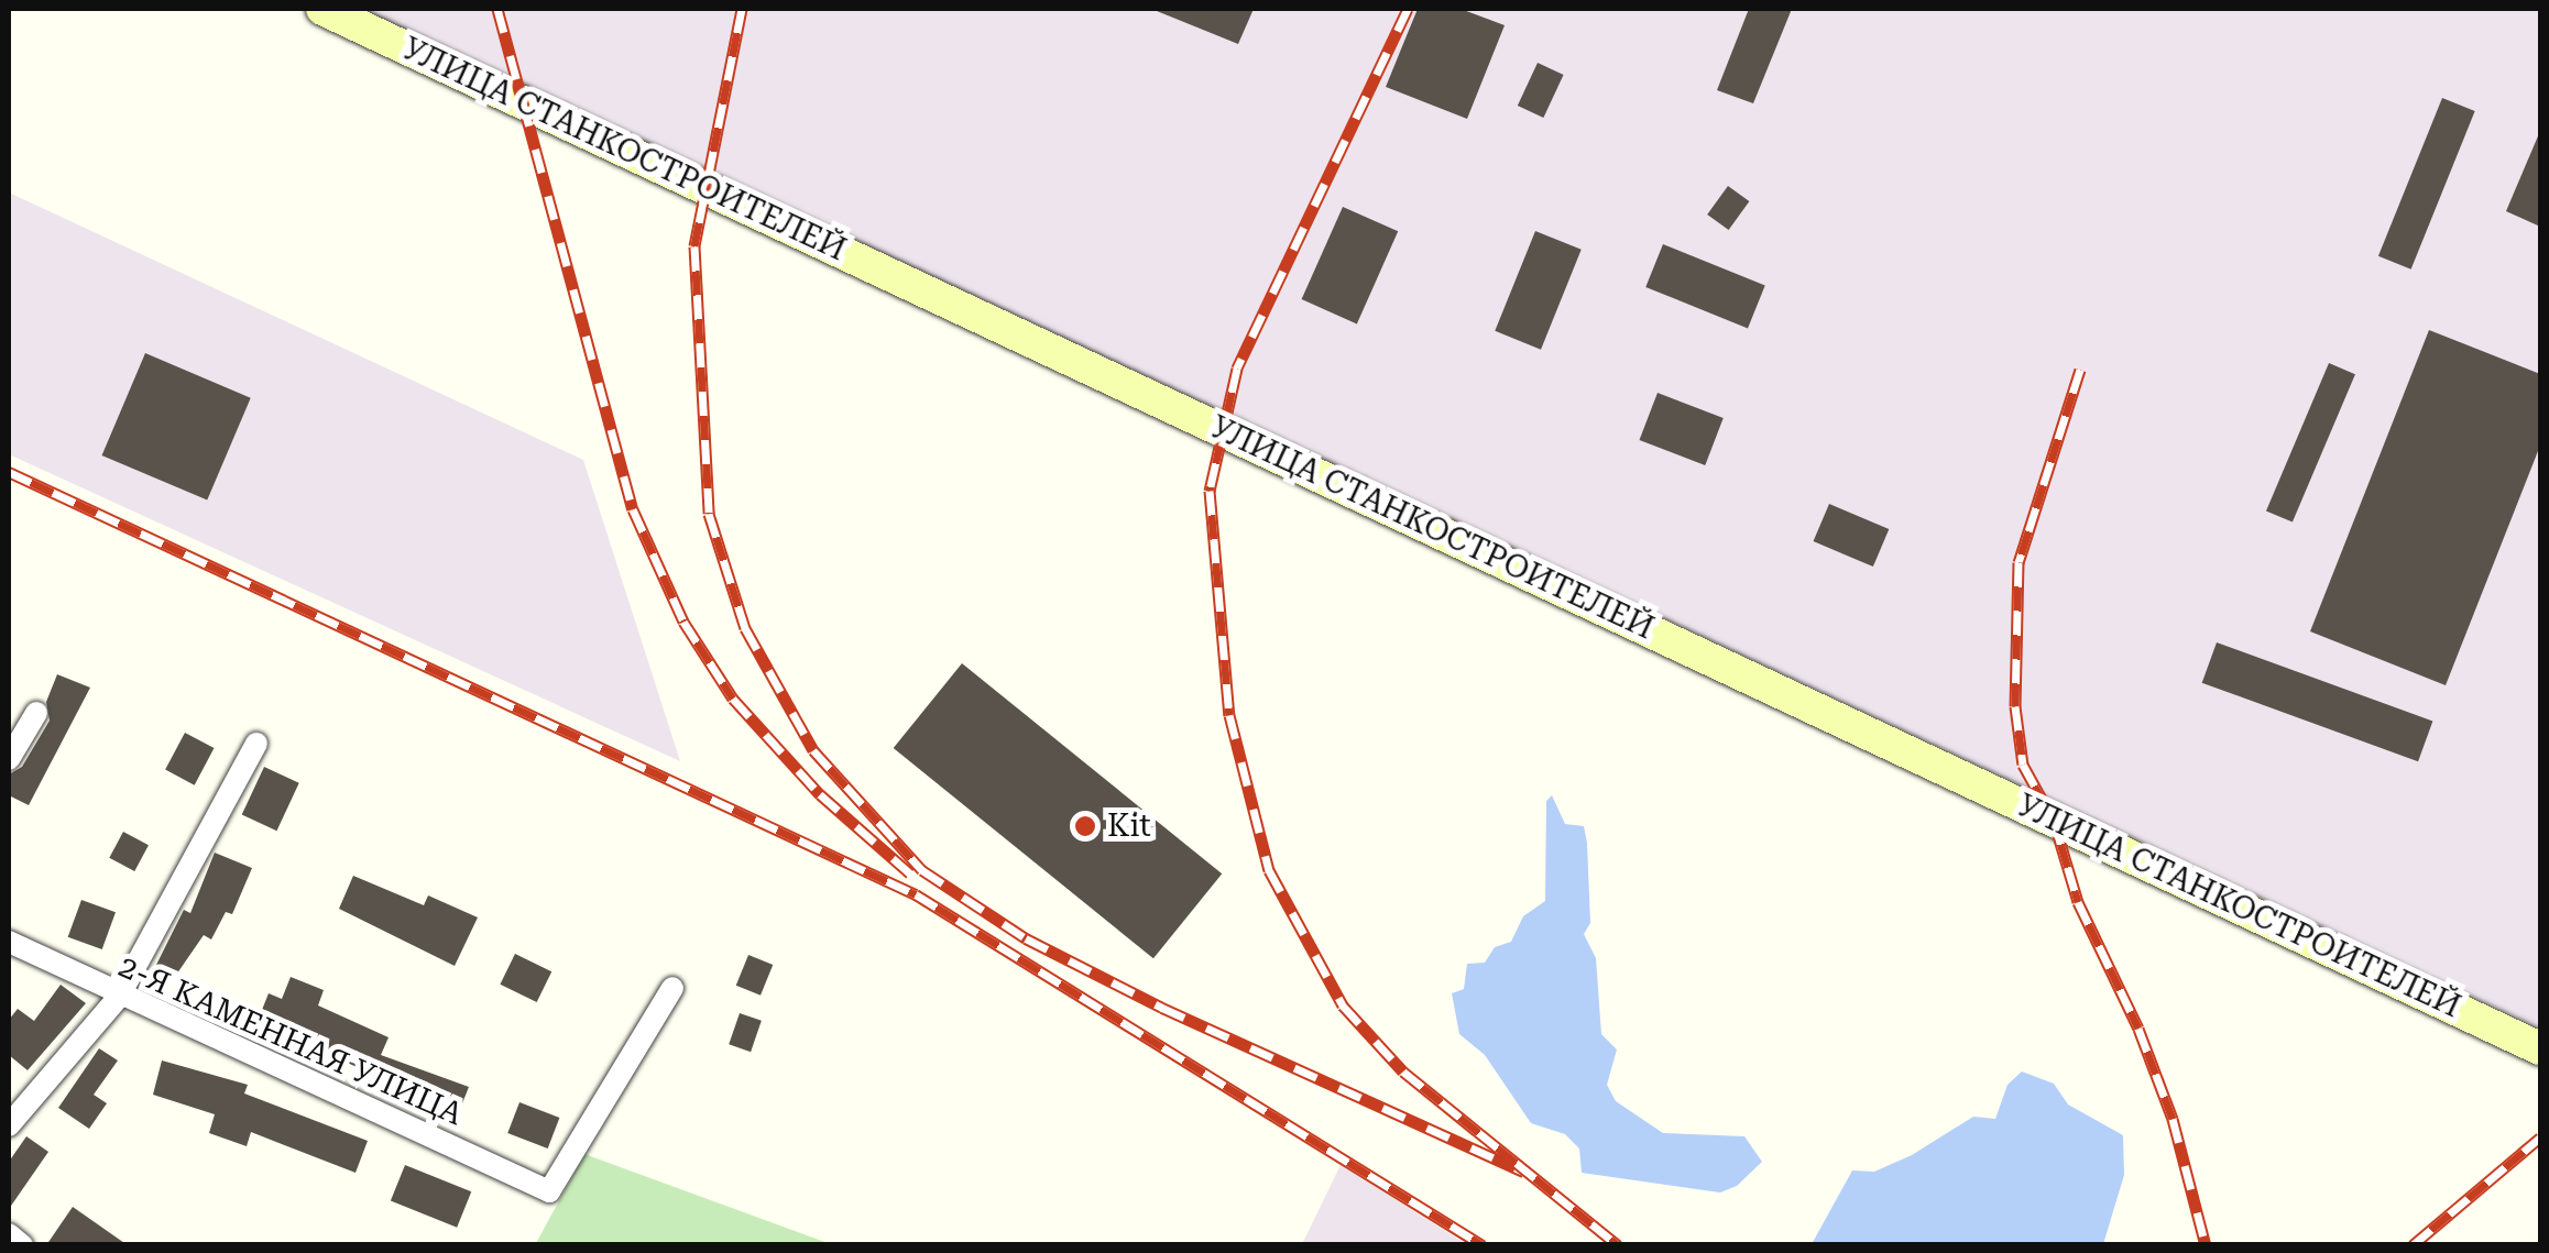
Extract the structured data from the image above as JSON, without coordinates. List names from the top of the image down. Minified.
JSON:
{"streets":{"main road":["УЛИЦА СТАНКОСТРОИТЕЛЕЙ"],"street":["2-Я КАМЕННАЯ УЛИЦА"]},"places":["Kit"]}
